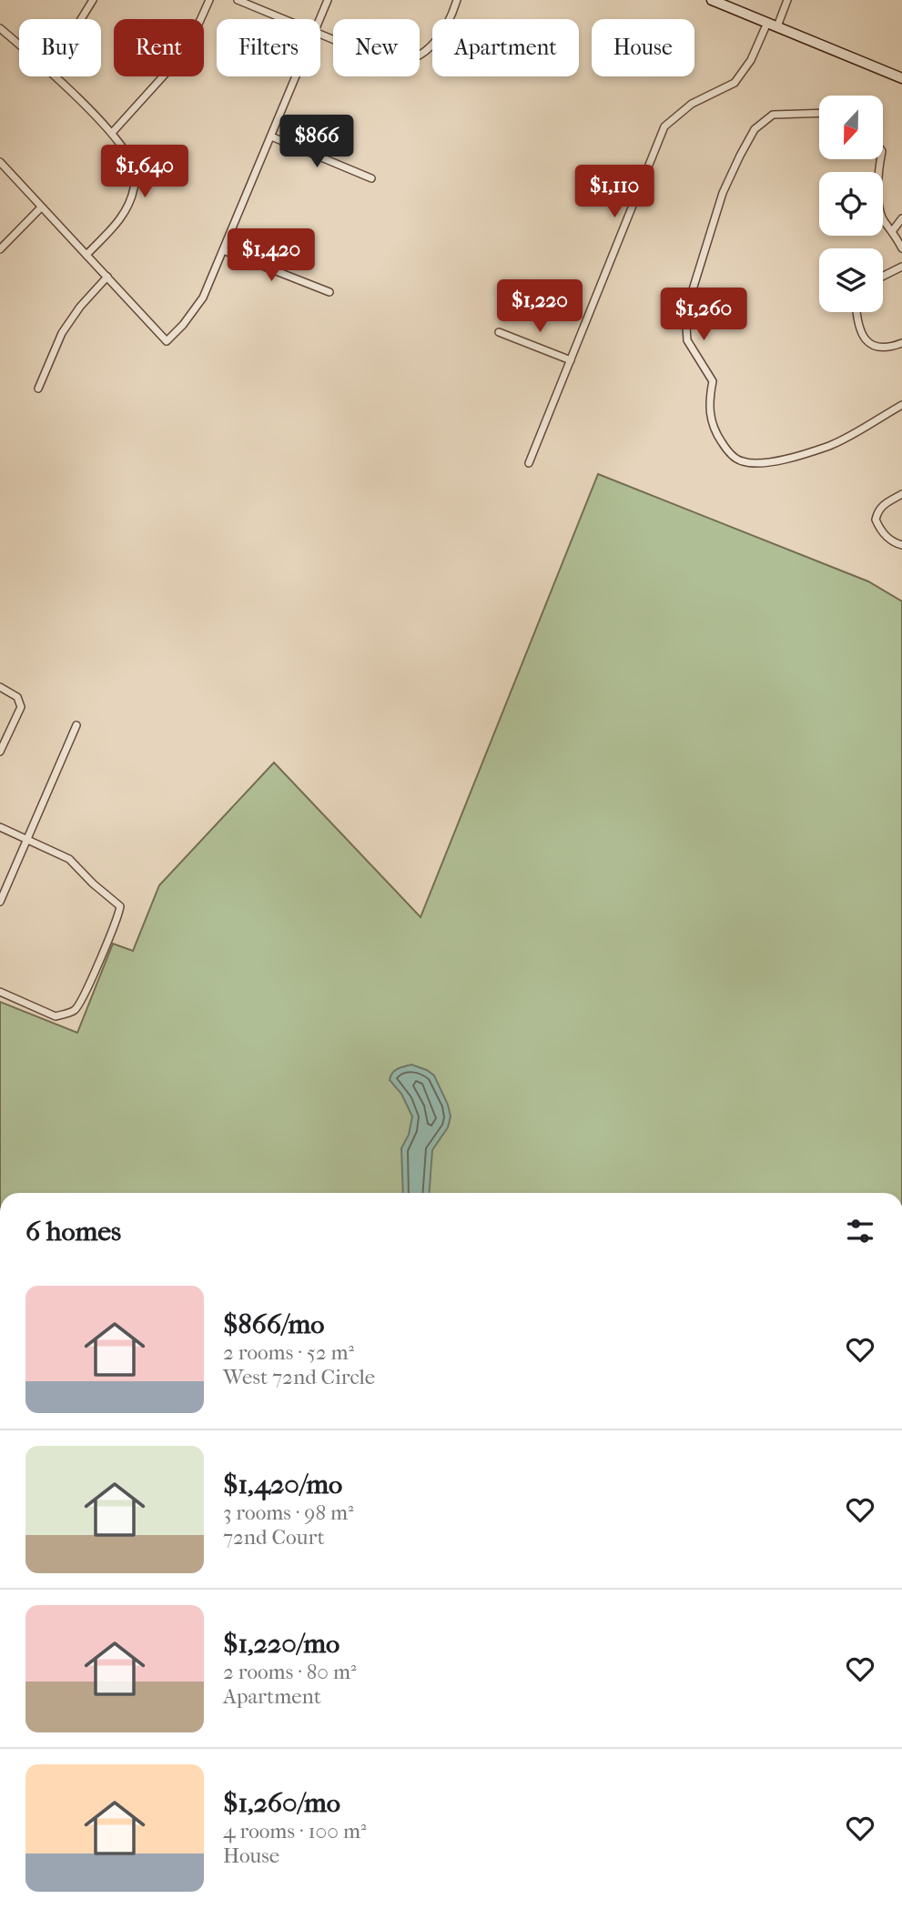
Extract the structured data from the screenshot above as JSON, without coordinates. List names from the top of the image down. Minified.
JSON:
{"north":"bottom","page":{"chip":["Buy","Rent","Filters","New","Apartment","House"],"price":["$866","$1,640","$1,110","$1,420","$1,220","$1,260"],"heading":"6 homes","list":[{"name":"$866/mo","note":"2 rooms · 52 m² · West 72nd Circle"},{"name":"$1,420/mo","note":"3 rooms · 98 m² · 72nd Court"},{"name":"$1,220/mo","note":"2 rooms · 80 m² · Apartment"},{"name":"$1,260/mo","note":"4 rooms · 100 m² · House"}]}}
